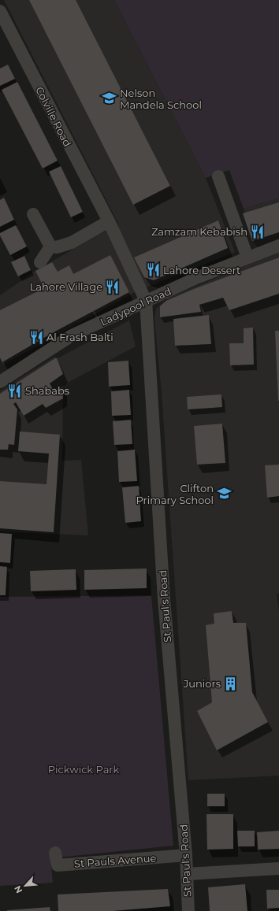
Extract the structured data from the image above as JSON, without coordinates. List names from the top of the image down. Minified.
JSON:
{"streets":{"street":["Colville Road","Ladypool Road","St Paul's Road","St Pauls Avenue"]},"crossings":[["Colville Road","Ladypool Road"],["Colville Road","St Paul's Road"],["Ladypool Road","St Paul's Road"],["St Paul's Road","St Pauls Avenue"]],"parks":["Pickwick Park"],"places":{"school or university":["Nelson Mandela School","Clifton Primary School"],"restaurant":["Zamzam Kebabish","Lahore Dessert","Lahore Village","Al Frash Balti","Shababs"],"building":["Juniors"]},"north":"bottom left"}
